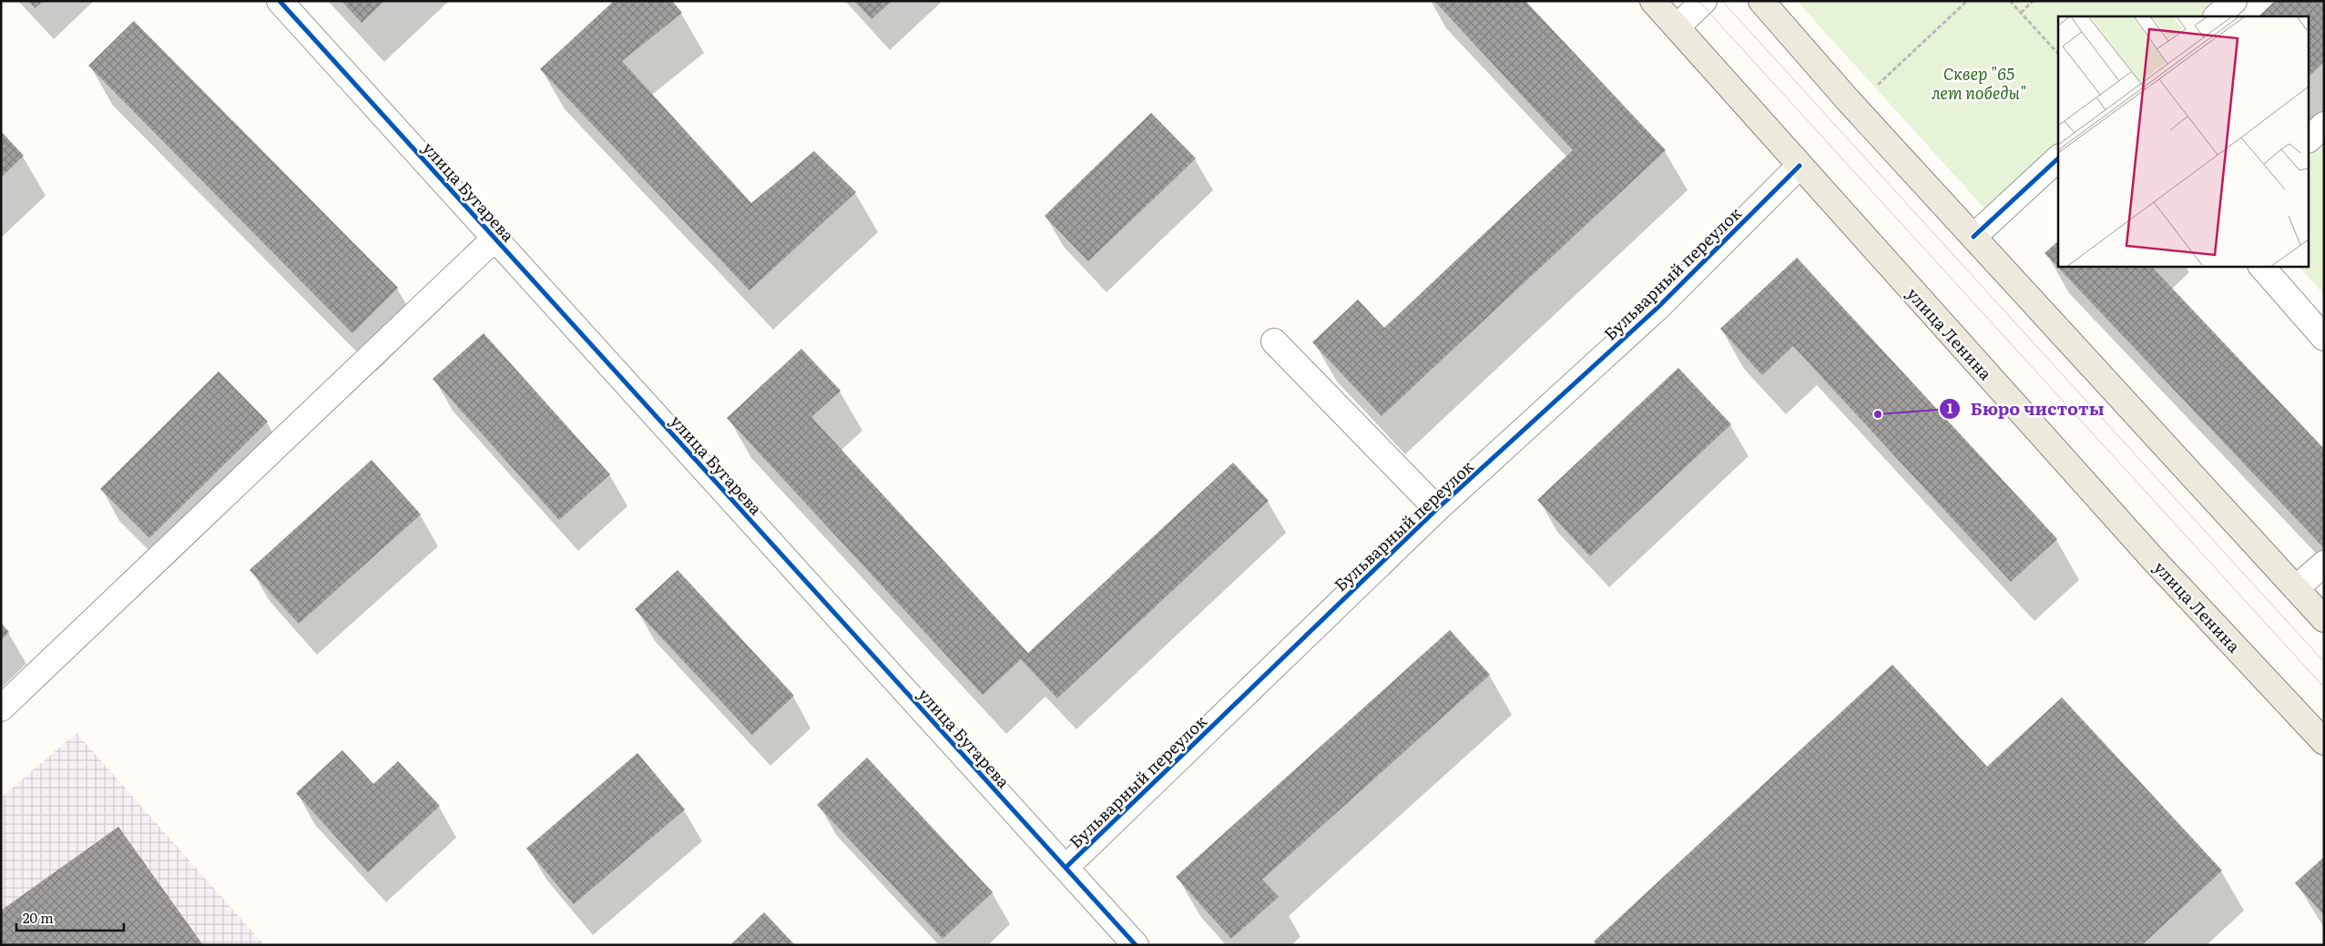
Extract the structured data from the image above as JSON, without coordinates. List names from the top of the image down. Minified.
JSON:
{"streets":{"main road":["улица Ленина"],"street":["улица Бугарева","Бульварный переулок"]},"crossings":[["улица Бугарева","Бульварный переулок"],["Бульварный переулок","улица Ленина"]],"parks":["Сквер \"65 лет победы\""],"places":["Бюро чистоты"],"scale_bar":"20 m"}
